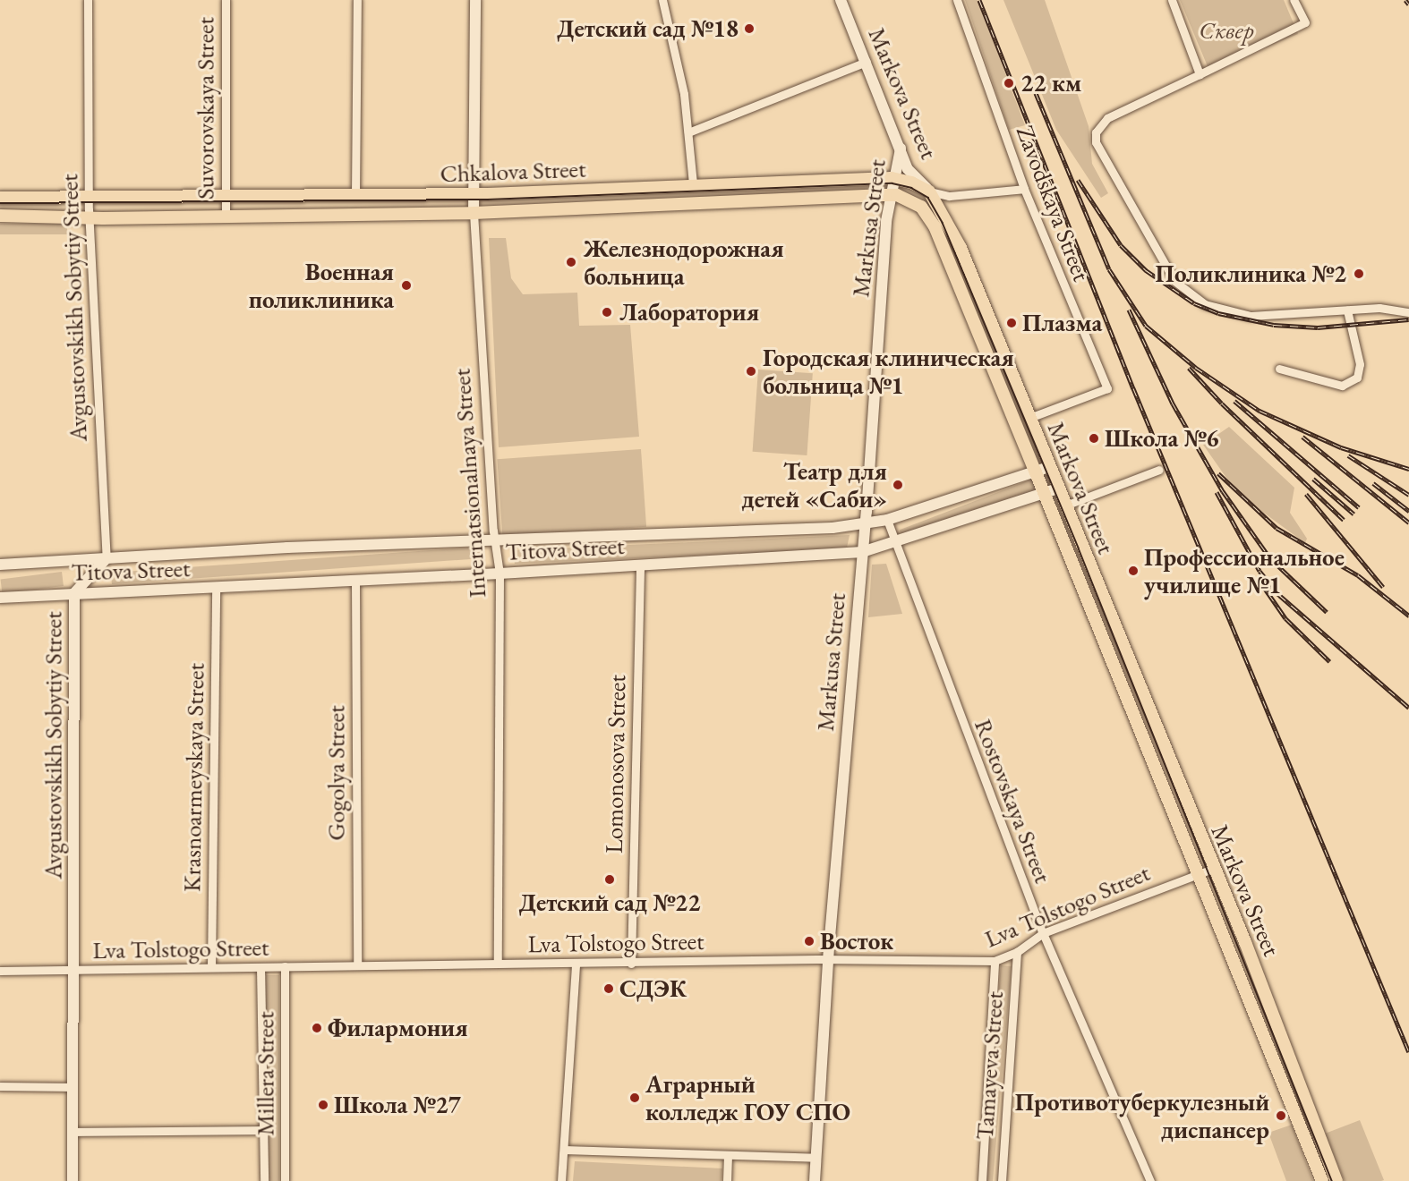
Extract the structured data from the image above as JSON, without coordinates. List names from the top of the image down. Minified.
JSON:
{"streets":{"main road":["Markova Street","Chkalova Street"],"street":["Suvorovskaya Street","Zavodskaya Street","Markusa Street","Avgustovskikh Sobytiy Street","Internatsionalnaya Street","Titova Street","Lomonosova Street","Gogolya Street","Krasnoarmeyskaya Street","Rostovskaya Street","Lva Tolstogo Street","Tamayeva Street","Millera Street"]},"crossings":[["Markova Street","Chkalova Street"],["Markova Street","Zavodskaya Street"],["Markova Street","Markusa Street"],["Markova Street","Titova Street"],["Markova Street","Lva Tolstogo Street"],["Suvorovskaya Street","Chkalova Street"],["Chkalova Street","Zavodskaya Street"],["Chkalova Street","Markusa Street"],["Chkalova Street","Avgustovskikh Sobytiy Street"],["Chkalova Street","Internatsionalnaya Street"],["Markusa Street","Titova Street"],["Markusa Street","Lva Tolstogo Street"],["Avgustovskikh Sobytiy Street","Titova Street"],["Avgustovskikh Sobytiy Street","Lva Tolstogo Street"],["Internatsionalnaya Street","Titova Street"],["Internatsionalnaya Street","Lva Tolstogo Street"],["Titova Street","Lomonosova Street"],["Titova Street","Gogolya Street"],["Titova Street","Krasnoarmeyskaya Street"],["Titova Street","Rostovskaya Street"],["Lomonosova Street","Lva Tolstogo Street"],["Gogolya Street","Lva Tolstogo Street"],["Krasnoarmeyskaya Street","Lva Tolstogo Street"],["Rostovskaya Street","Lva Tolstogo Street"],["Lva Tolstogo Street","Tamayeva Street"],["Lva Tolstogo Street","Millera Street"]],"parks":["Сквер"],"places":["Детский сад №18","22 км","Железнодорожная больница","Поликлиника №2","Военная поликлиника","Лаборатория","Плазма","Городская клиническая больница №1","Школа №6","Театр для детей «Саби»","Профессиональное училище №1","Детский сад №22","Восток","СДЭК","Филармония","Аграрный колледж ГОУ СПО","Школа №27","Противотуберкулезный диспансер"]}
